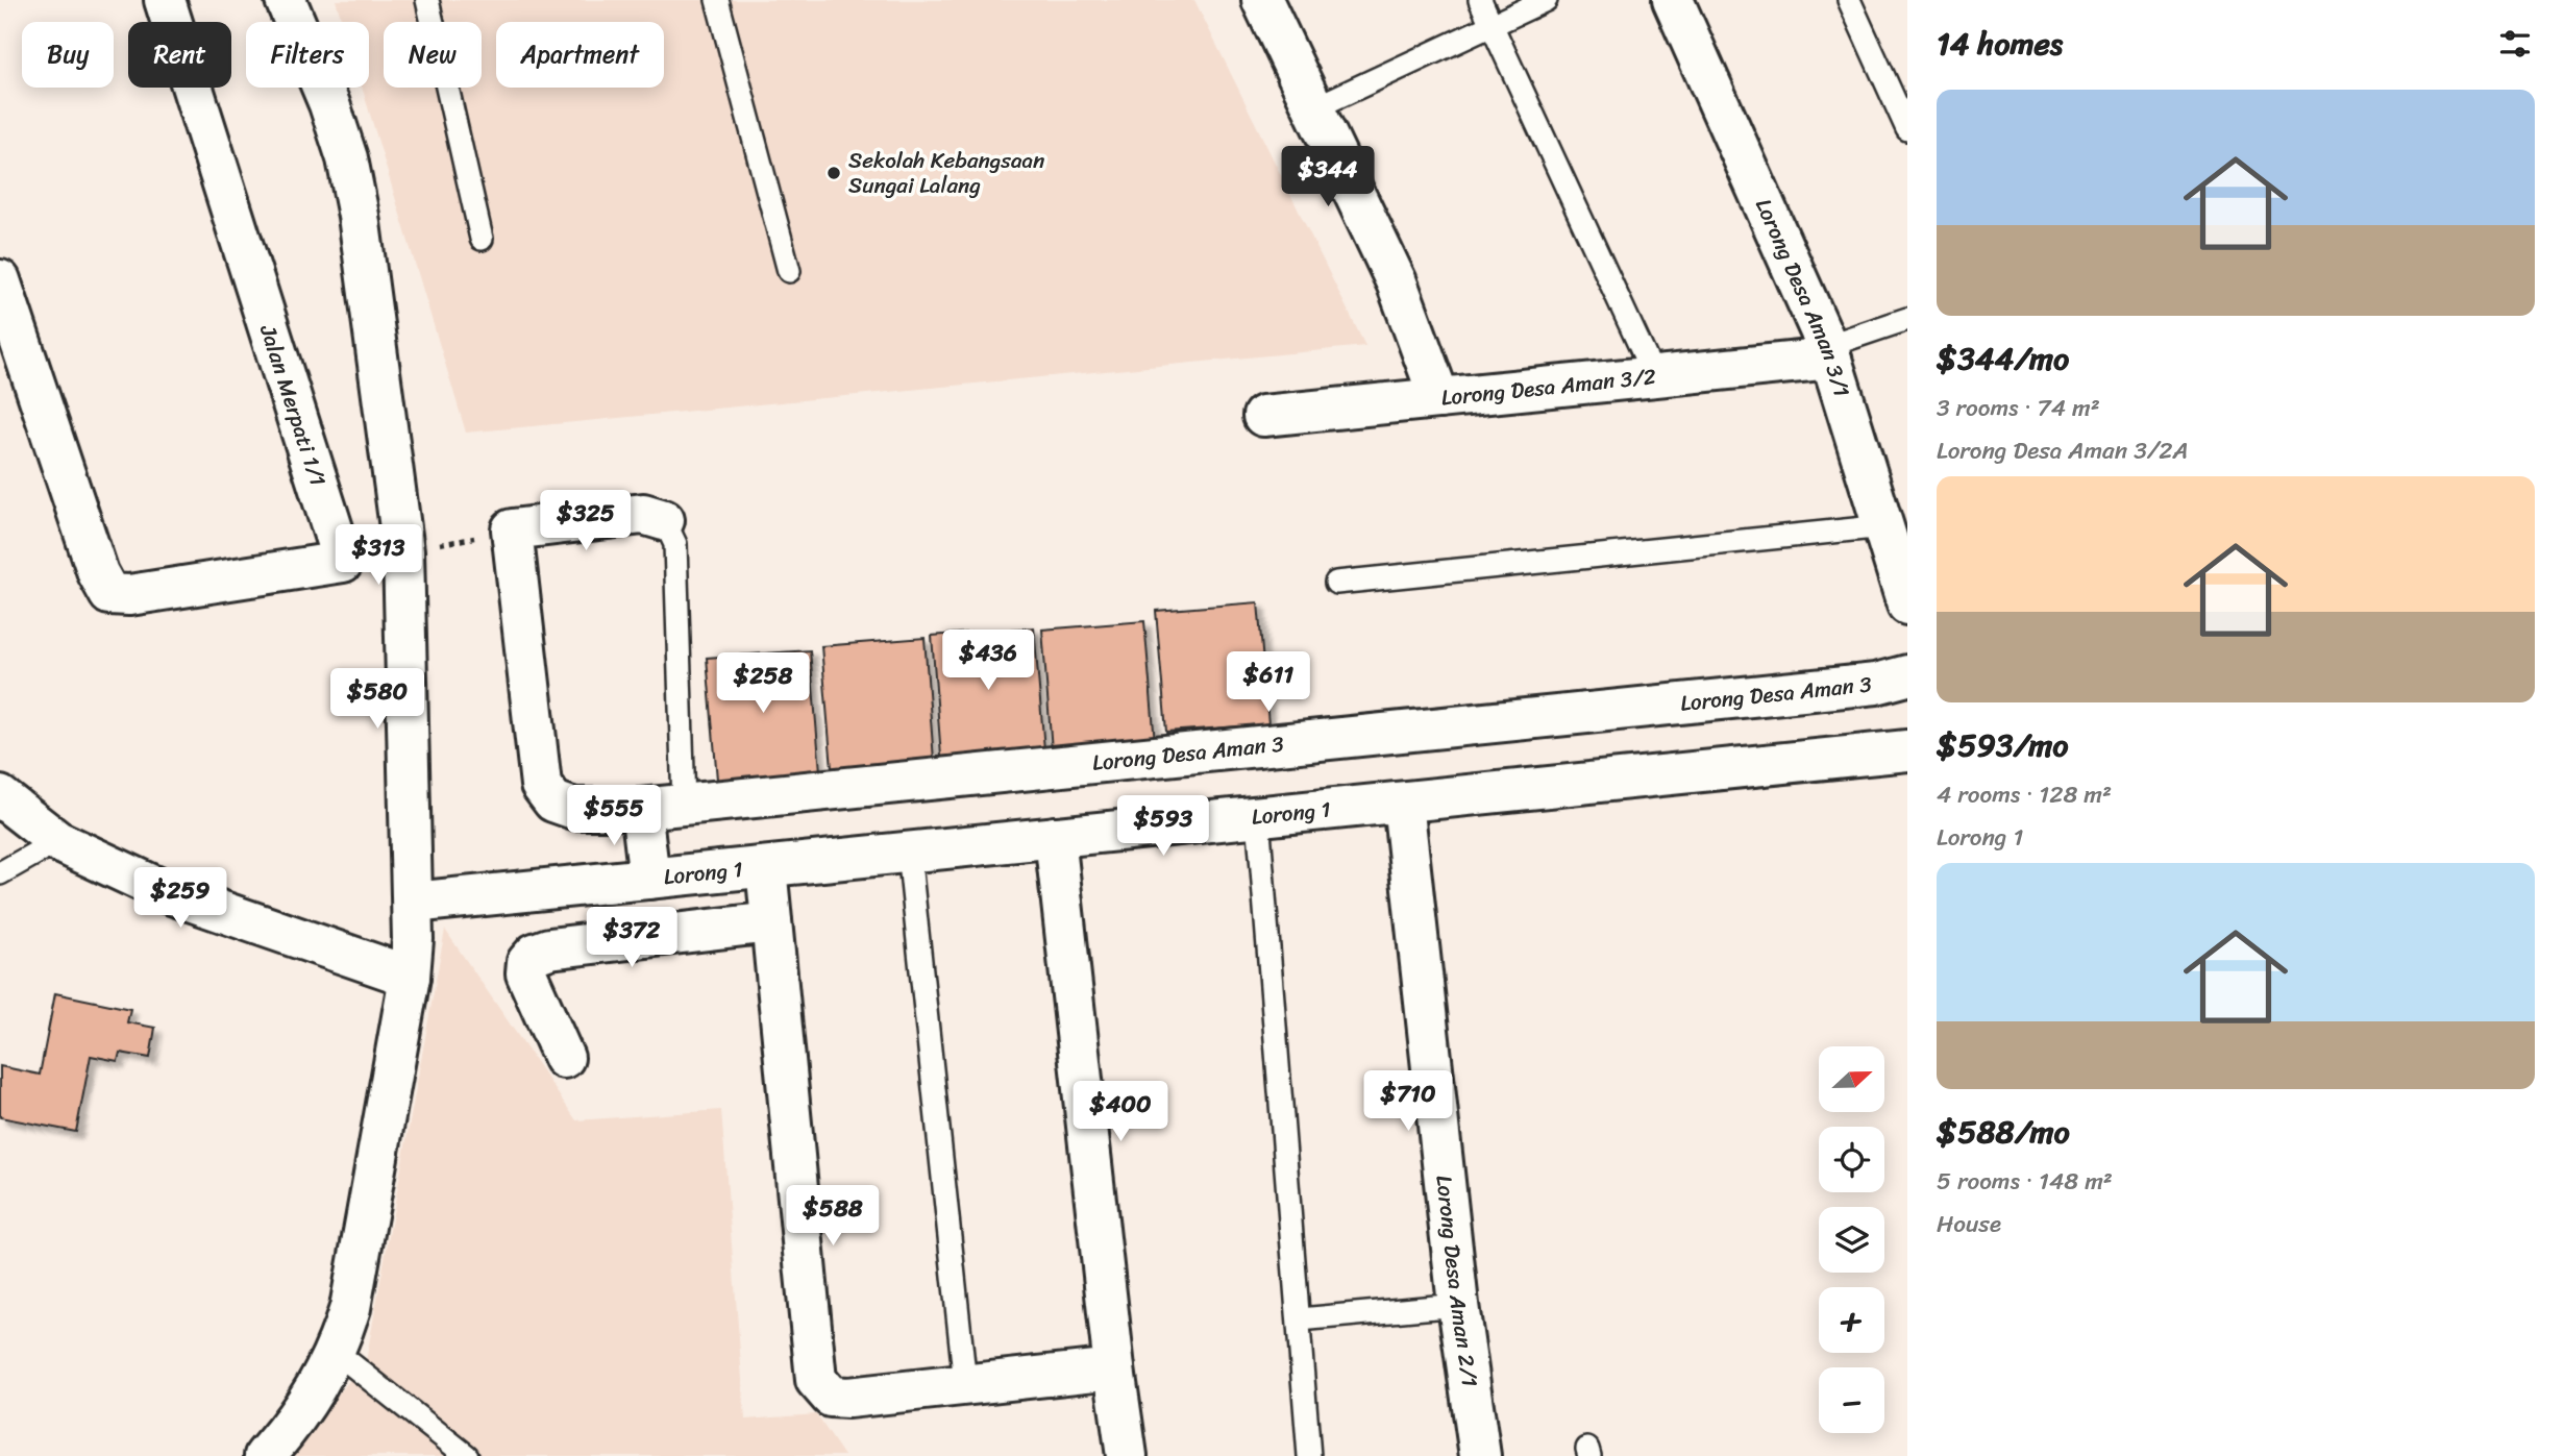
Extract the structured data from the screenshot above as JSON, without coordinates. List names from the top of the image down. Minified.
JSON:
{"streets":{"street":["Lorong Desa Aman 3/1","Lorong Desa Aman 3/2","Jalan Merpati 1/1","Lorong Desa Aman 3","Lorong 1","Lorong Desa Aman 2/1"]},"crossings":[["Lorong Desa Aman 3/1","Lorong Desa Aman 3/2"],["Lorong 1","Lorong Desa Aman 2/1"]],"places":["Sekolah Kebangsaan Sungai Lalang"],"north":"right","page":{"heading":"14 homes","chip":["Buy","Rent","Filters","New","Apartment"],"list":[{"name":"$344/mo","note":"3 rooms · 74 m² · Lorong Desa Aman 3/2A"},{"name":"$593/mo","note":"4 rooms · 128 m² · Lorong 1"},{"name":"$588/mo","note":"5 rooms · 148 m² · House"}],"price":["$344","$325","$313","$436","$611","$258","$580","$555","$593","$259","$372","$710","$400","$588"],"map_buttons":["+","−"]}}
